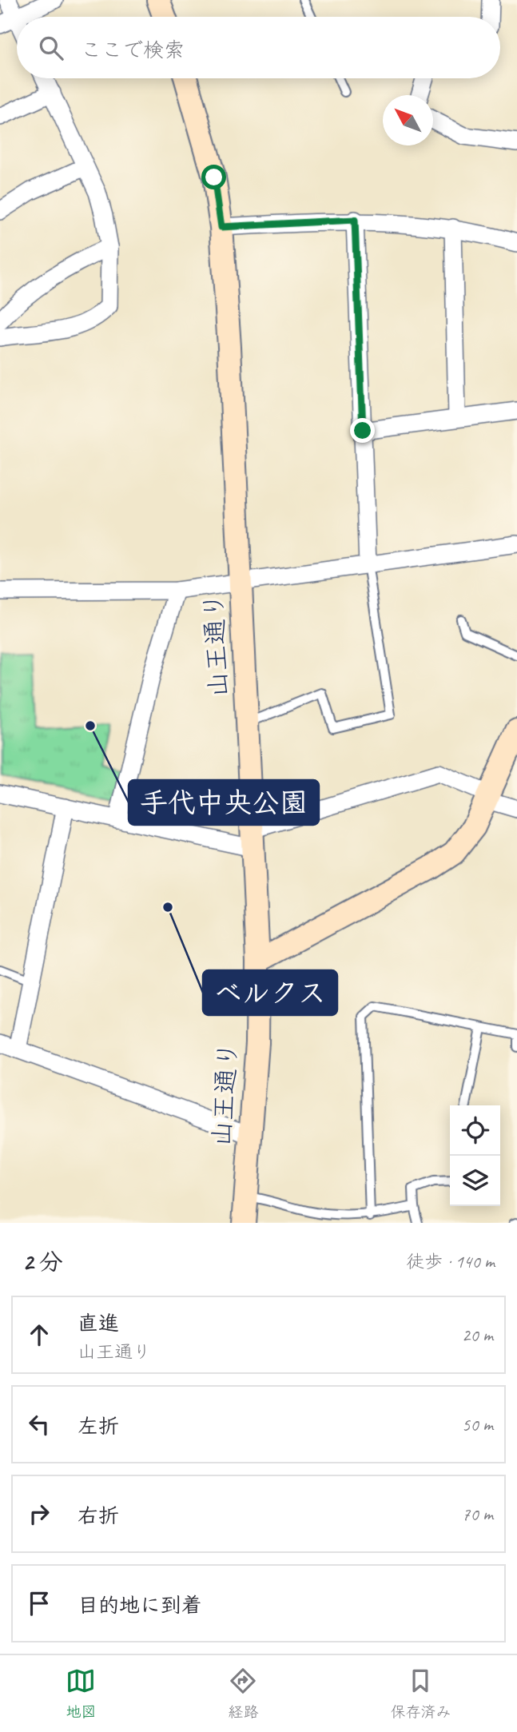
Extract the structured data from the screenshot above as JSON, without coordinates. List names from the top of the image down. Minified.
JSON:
{"streets":{"street":["山王通り"]},"places":["手代中央公園","ベルクス"],"north":"top left","page":{"search":"ここで検索","heading":["2 分","徒歩 · 140 m"],"list":[["直進","山王通り","20 m"],["左折","50 m"],["右折","70 m"],"目的地に到着"],"nav":["地図","経路","保存済み"]}}
